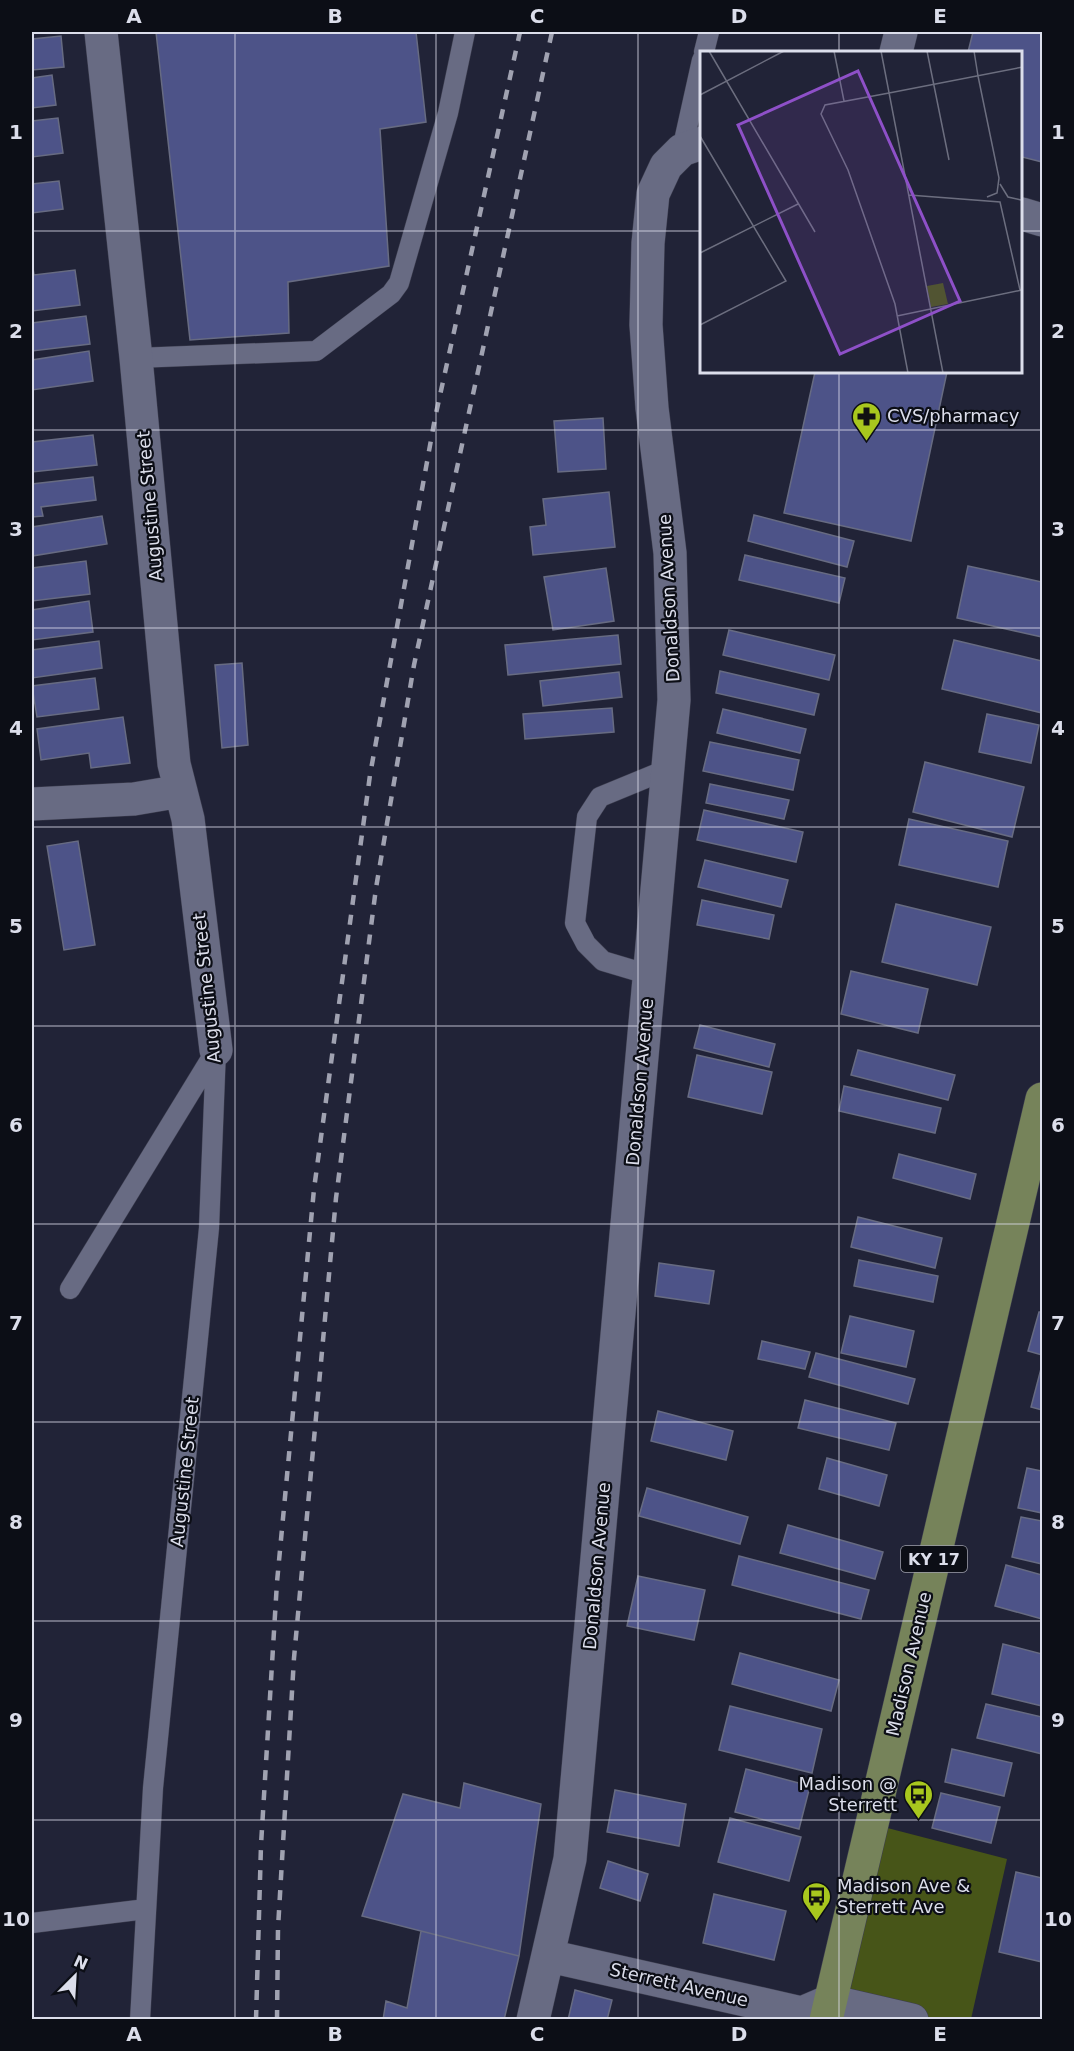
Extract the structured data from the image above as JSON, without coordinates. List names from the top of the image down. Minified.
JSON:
{"streets":{"main road":["KY 17","Madison Avenue"],"street":["Augustine Street","Donaldson Avenue","Sterrett Avenue"]},"crossings":[["Donaldson Avenue","Sterrett Avenue"],["Madison Avenue","Sterrett Avenue"]],"places":{"pharmacy":["CVS/pharmacy"],"bus stop":["Madison @ Sterrett","Madison Ave & Sterrett Ave"]},"north":"top right","grid":{"columns":["A","B","C","D","E"],"rows":["1","2","3","4","5","6","7","8","9","10"]}}
